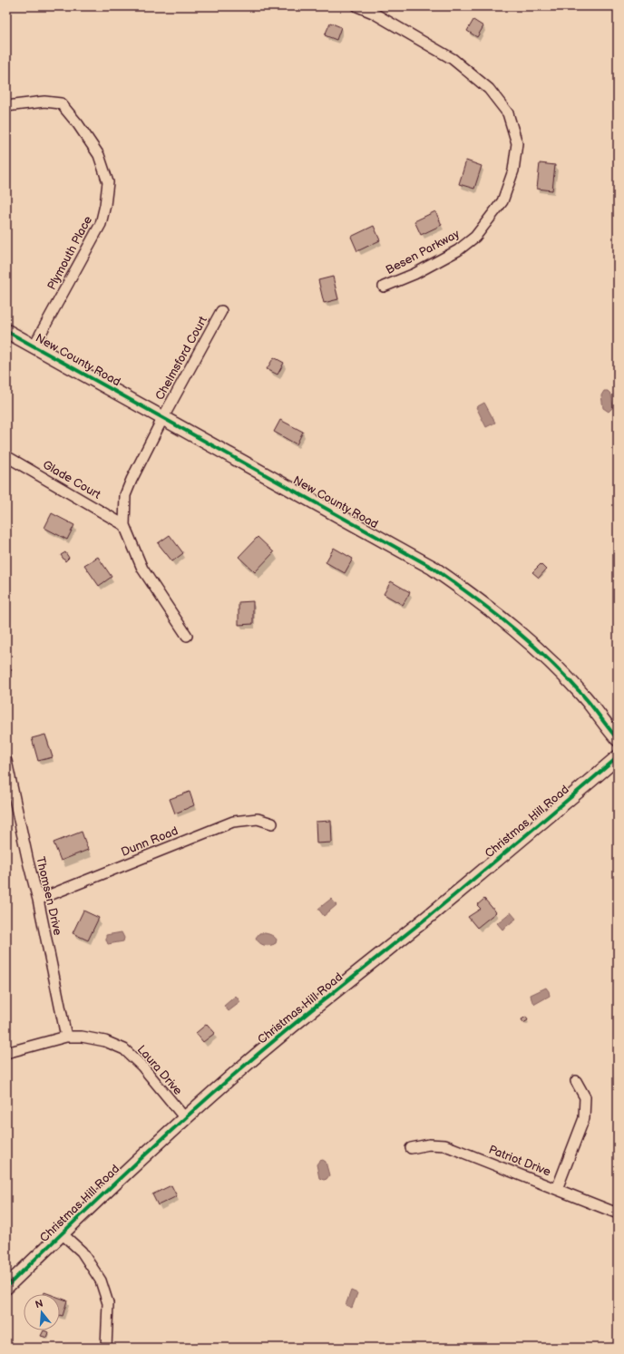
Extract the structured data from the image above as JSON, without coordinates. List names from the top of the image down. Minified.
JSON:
{"streets":{"street":["Besen Parkway","Plymouth Place","Chelmsford Court","New County Road","Glade Court","Christmas Hill Road","Dunn Road","Thomsen Drive","Laura Drive","Patriot Drive"]},"crossings":[["Plymouth Place","New County Road"],["Chelmsford Court","New County Road"],["Chelmsford Court","Glade Court"],["Christmas Hill Road","Laura Drive"],["Dunn Road","Thomsen Drive"],["Thomsen Drive","Laura Drive"]],"north":"top"}
